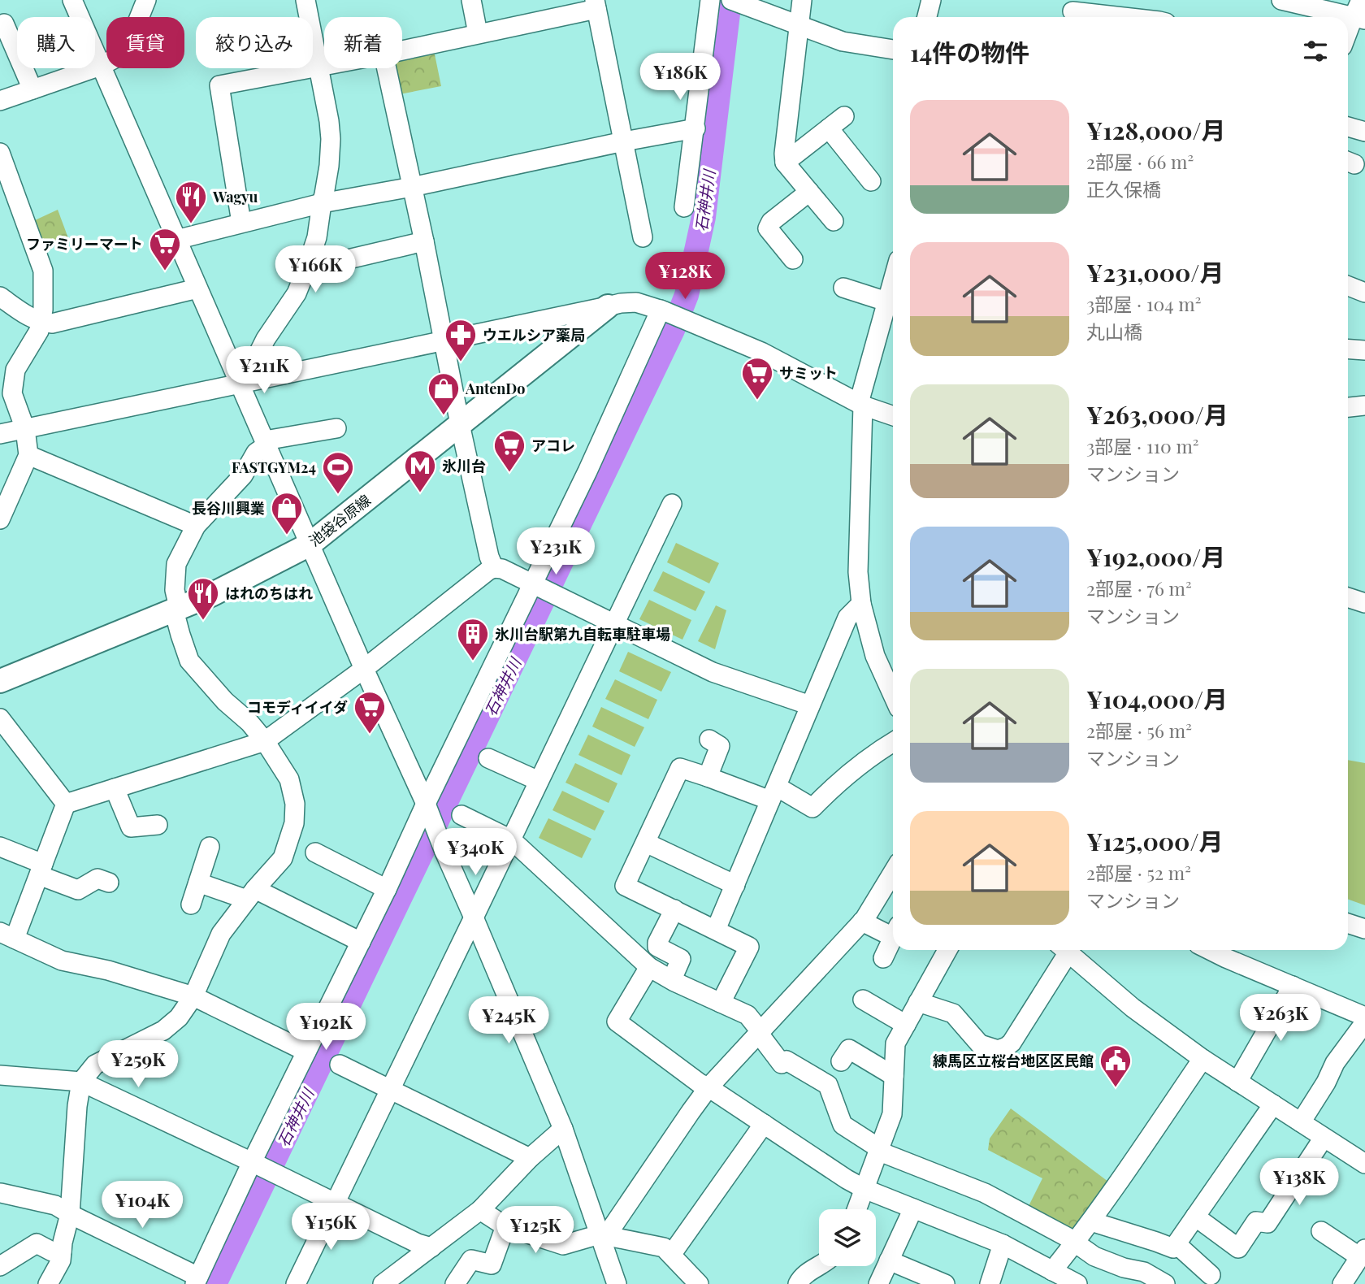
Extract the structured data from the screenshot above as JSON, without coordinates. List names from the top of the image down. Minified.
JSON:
{"streets":{"main road":["池袋谷原線"]},"water":["石神井川"],"places":{"restaurant":["Wagyu","はれのちはれ"],"supermarket":["ファミリーマート","サミット","アコレ","コモディイイダ"],"pharmacy":["ウエルシア薬局"],"shop":["AntenDo","長谷川興業"],"metro station":["氷川台"],"sports":["FASTGYM24"],"building":["氷川台駅第九自転車駐車場"],"public building":["練馬区立桜台地区区民館"]},"page":{"chip":["購入","賃貸","絞り込み","新着"],"heading":"14件の物件","price":["¥186K","¥166K","¥128K","¥211K","¥231K","¥340K","¥263K","¥245K","¥192K","¥259K","¥138K","¥104K","¥156K","¥125K"],"list":[{"name":"¥128,000/月","note":"2部屋 · 66 m² · 正久保橋"},{"name":"¥231,000/月","note":"3部屋 · 104 m² · 丸山橋"},{"name":"¥263,000/月","note":"3部屋 · 110 m² · マンション"},{"name":"¥192,000/月","note":"2部屋 · 76 m² · マンション"},{"name":"¥104,000/月","note":"2部屋 · 56 m² · マンション"},{"name":"¥125,000/月","note":"2部屋 · 52 m² · マンション"}]}}
